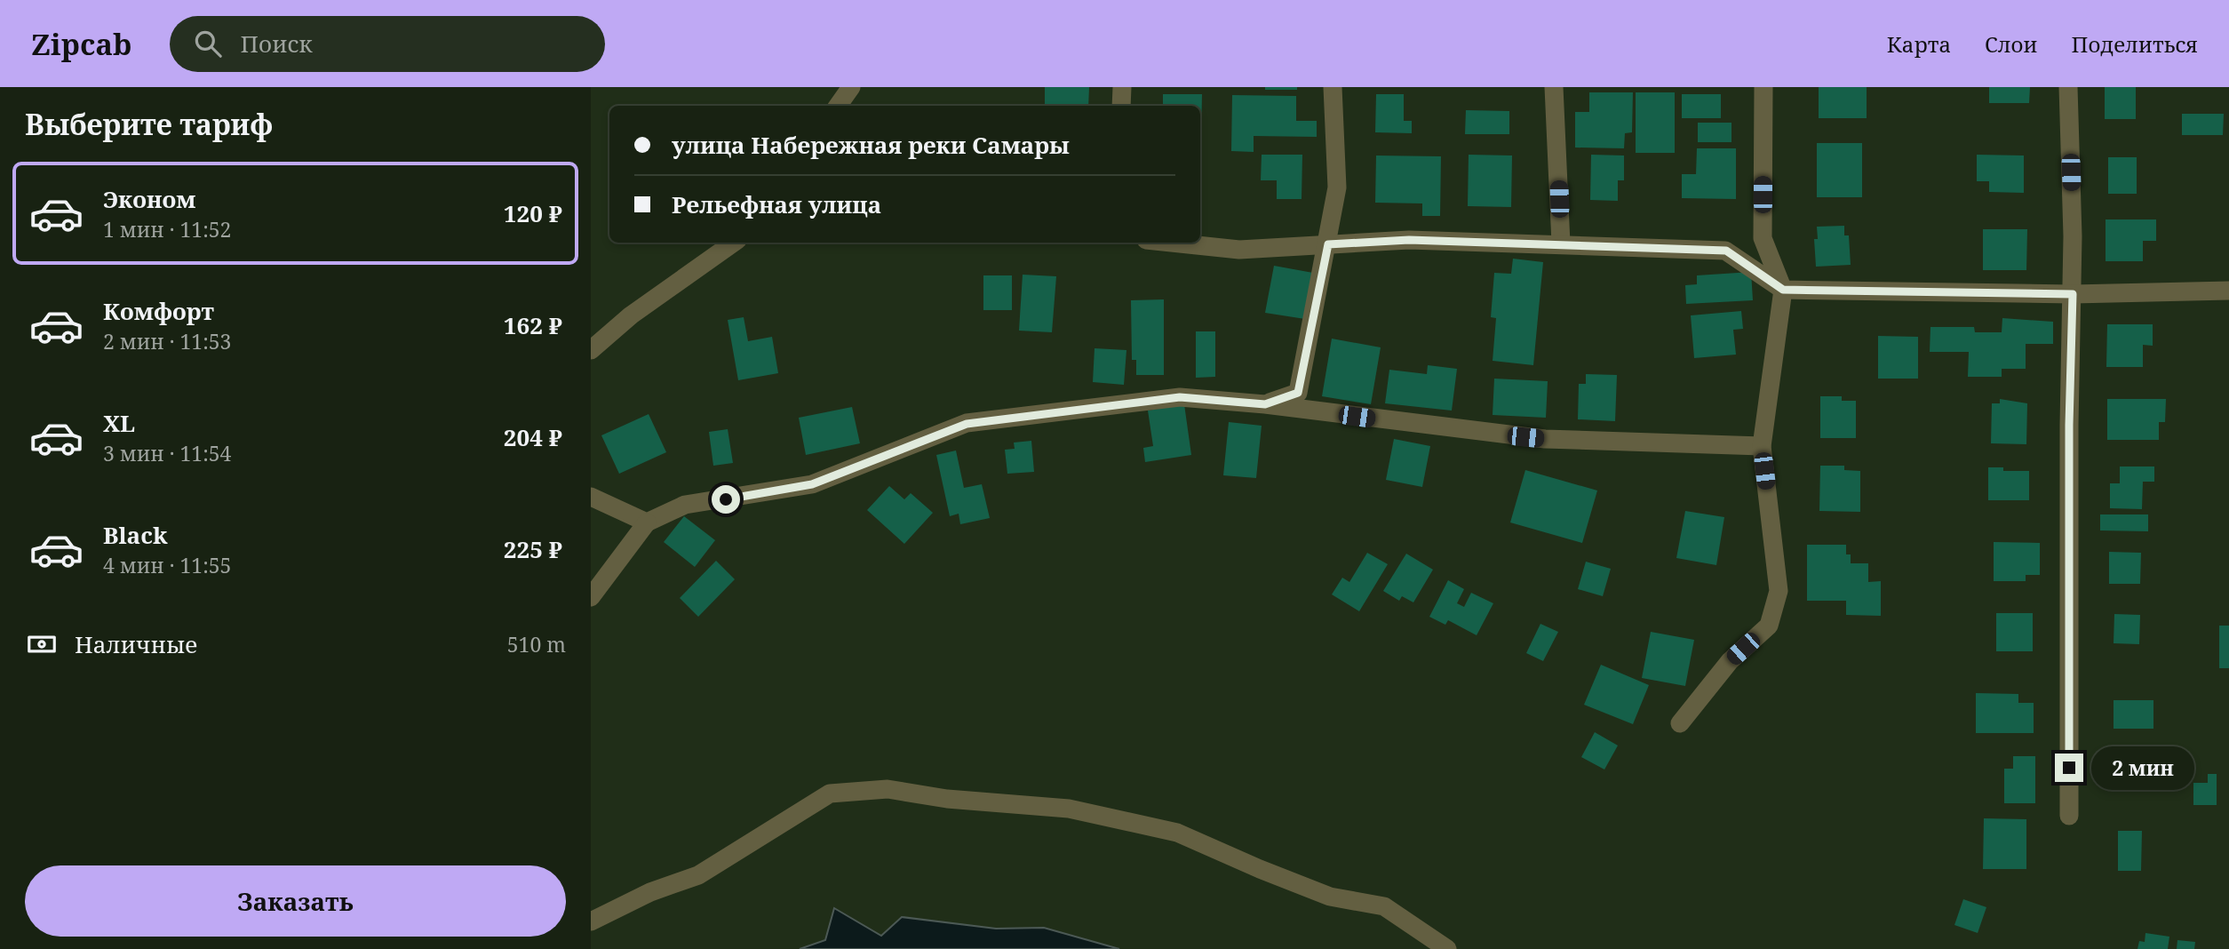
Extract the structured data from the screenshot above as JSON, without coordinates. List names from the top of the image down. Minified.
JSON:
{"page":{"header":"Zipcab","search":"Поиск","nav":["Карта","Слои","Поделиться"],"heading":"Выберите тариф","banner":["улица Набережная реки Самары","Рельефная улица"],"list":[{"name":"Эконом","note":"1 мин · 11:52","value":"120 ₽"},{"name":"Комфорт","note":"2 мин · 11:53","value":"162 ₽"},{"name":"XL","note":"3 мин · 11:54","value":"204 ₽"},{"name":"Black","note":"4 мин · 11:55","value":"225 ₽"}],"pay":["Наличные","510 m"],"bubble":"2 мин","buttons":"Заказать"}}
